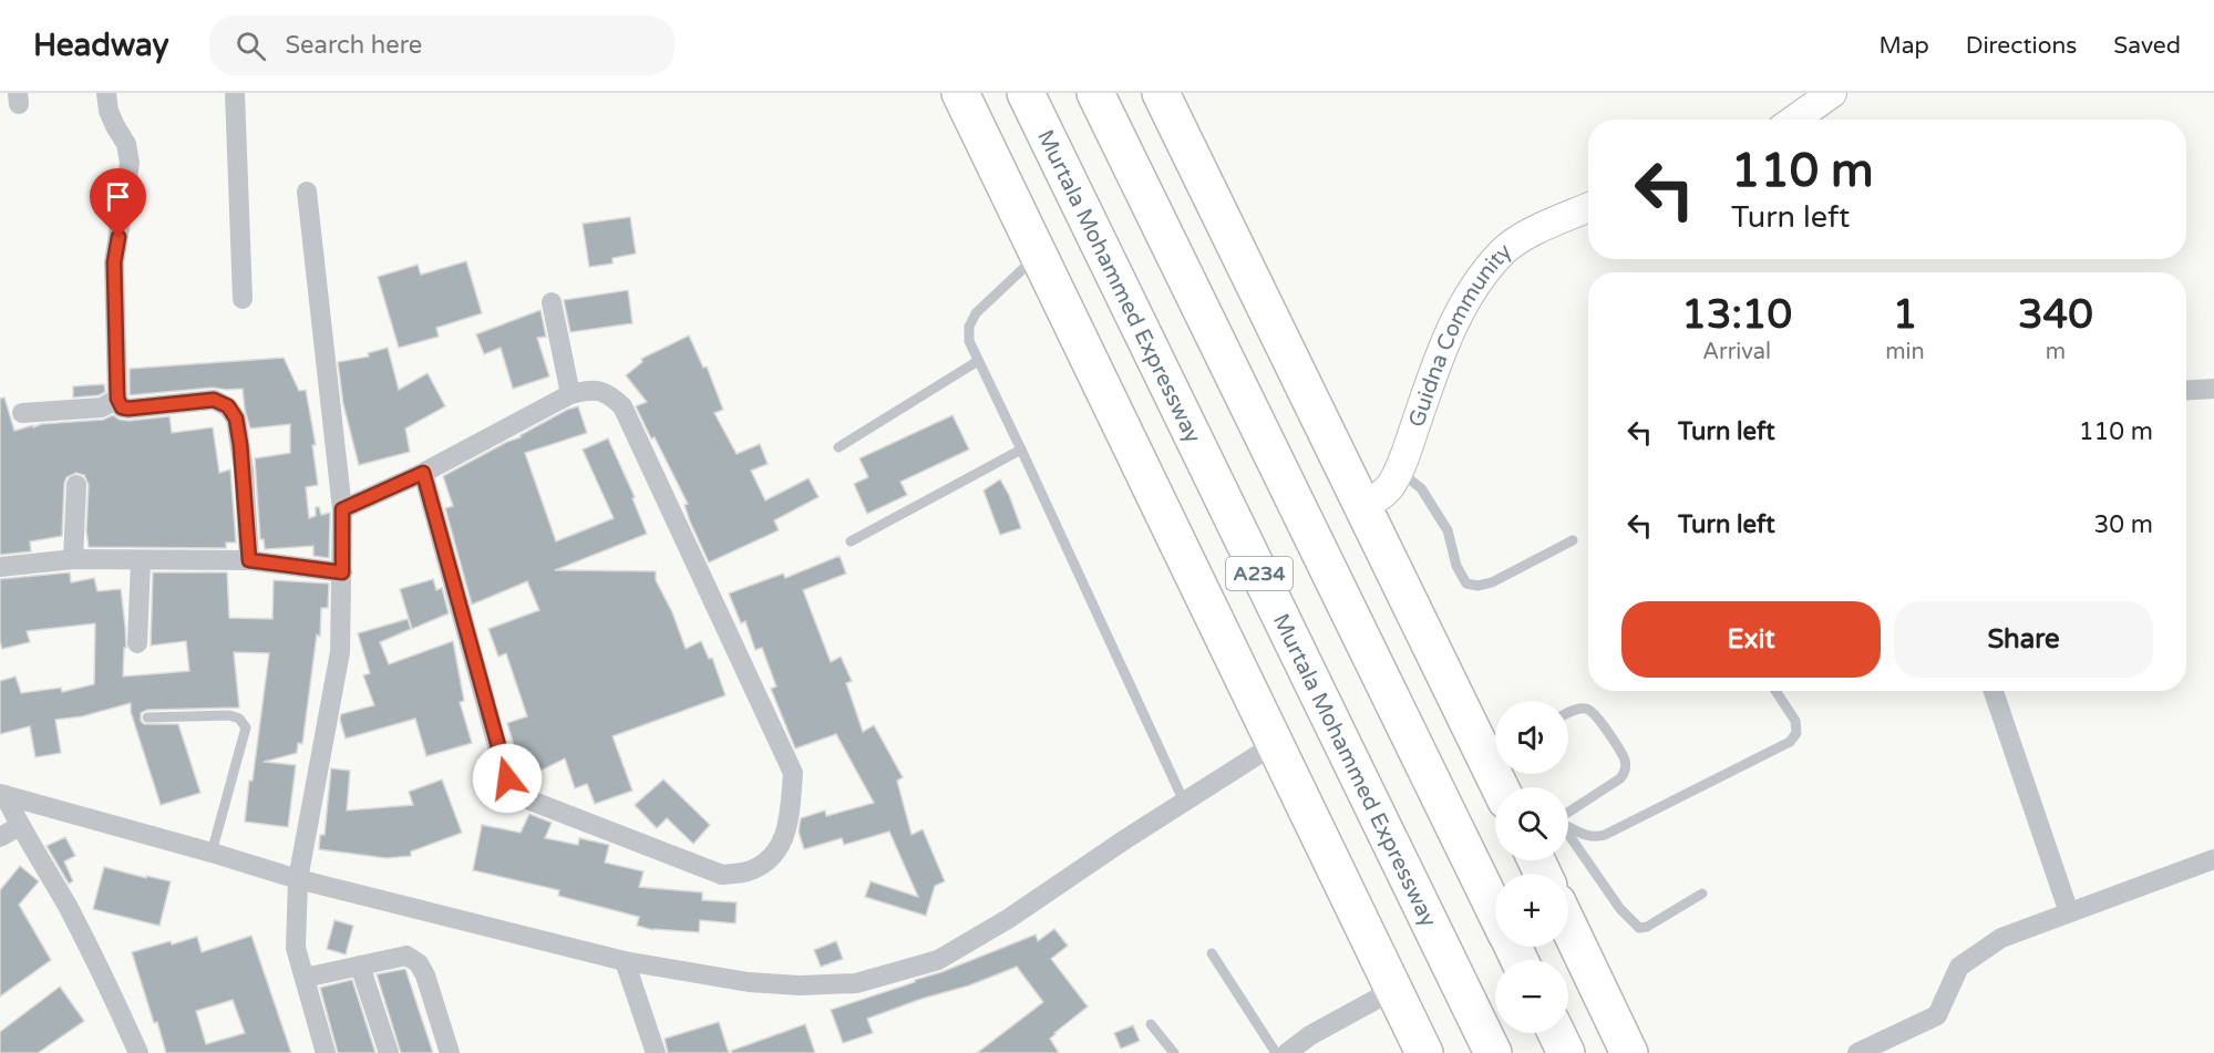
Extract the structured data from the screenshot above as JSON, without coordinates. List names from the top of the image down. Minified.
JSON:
{"streets":{"highway":["Murtala Mohammed Expressway","A234"],"street":["Guidna Community"]},"page":{"header":"Headway","search":"Search here","nav":["Map","Directions","Saved"],"turn":["110 m","Turn left"],"eta":["13:10","Arrival","1","min","340","m"],"list":[{"name":"Turn left","value":"110 m"},{"name":"Turn left","value":"30 m"}],"buttons":["Exit","Share"],"map_buttons":["+","−"]}}
